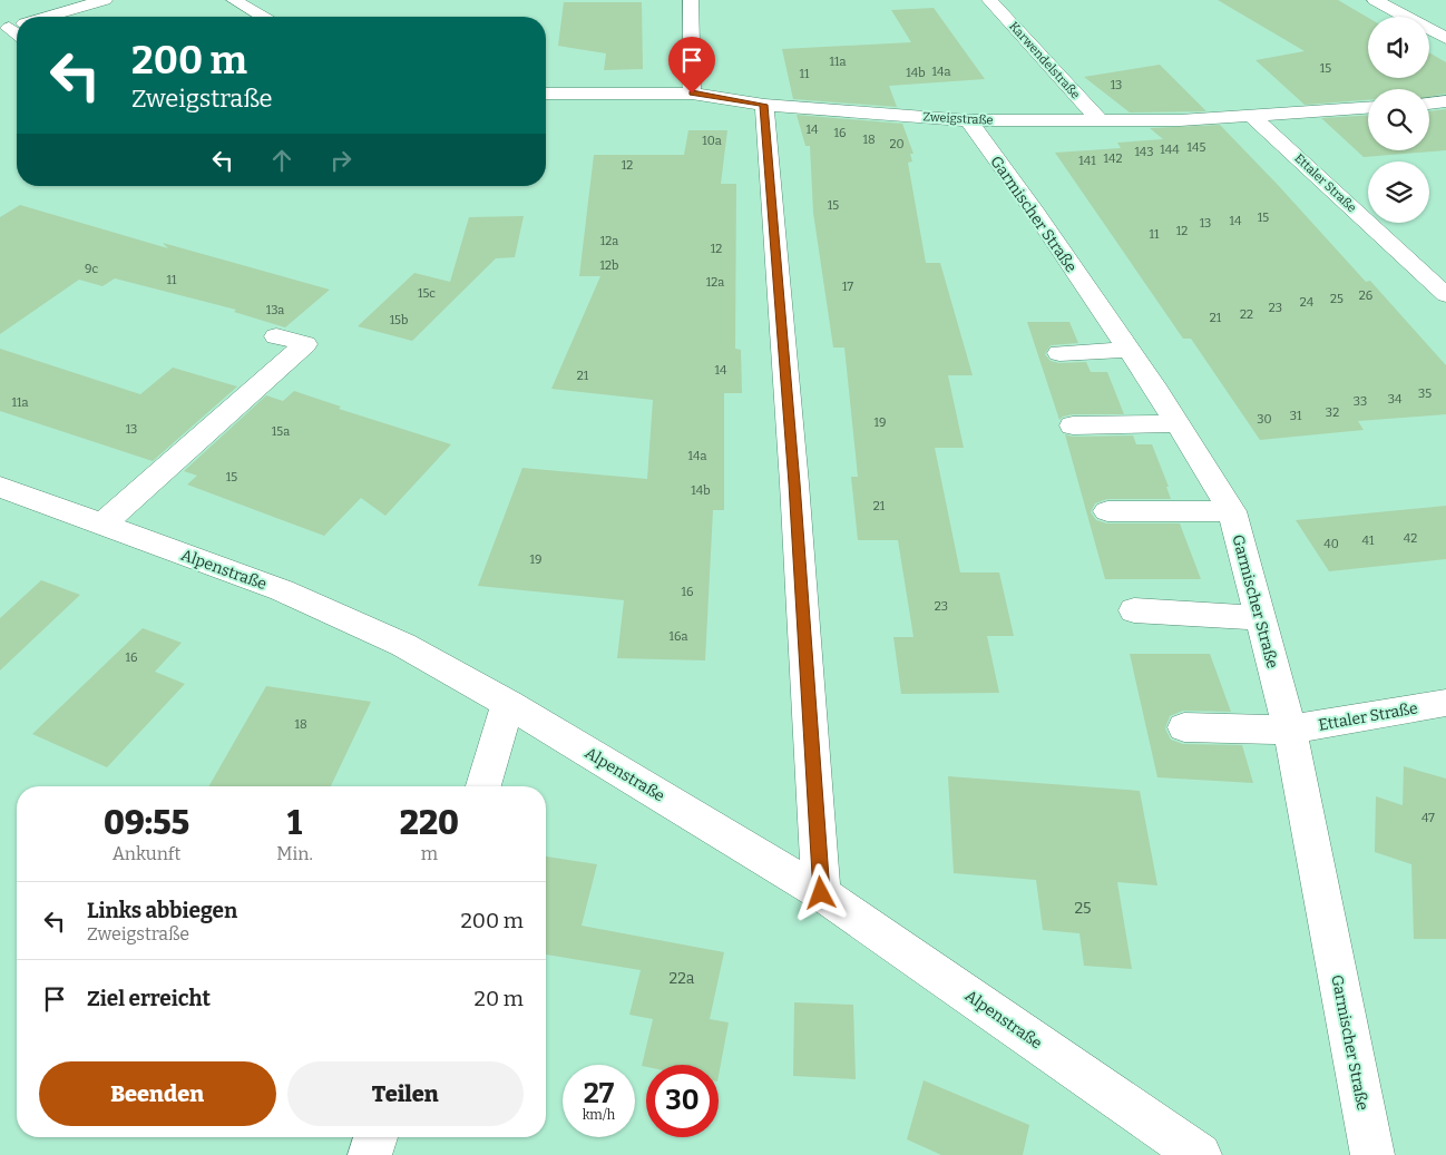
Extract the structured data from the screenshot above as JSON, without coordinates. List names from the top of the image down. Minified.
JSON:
{"streets":{"street":["Karwendelstraße","Zweigstraße","Ettaler Straße","Garmischer Straße","Alpenstraße"]},"crossings":[["Karwendelstraße","Zweigstraße"],["Zweigstraße","Ettaler Straße"],["Zweigstraße","Garmischer Straße"],["Ettaler Straße","Garmischer Straße"]],"house_numbers":["11a","15","14a","14b","11","13","14","16","18","10a","20","145","144","143","142","141","12","15","15","14","13","12","11","12a","12","12b","9c","11","12a","17","15c","26","25","24","23","13a","22","21","15b","14","21","35","34","33","11a","32","31","30","19","13","15a","14a","15","14b","21","42","41","40","19","16","23","16a","16","18","47","25","22a"],"page":{"turn":["200 m","Zweigstraße"],"eta":["09:55","Ankunft","1","Min.","220","m"],"list":[{"name":"Links abbiegen","note":"Zweigstraße","value":"200 m"},{"name":"Ziel erreicht","value":"20 m"}],"buttons":["Beenden","Teilen"],"speed":"27 km/h","limit":"30"}}
